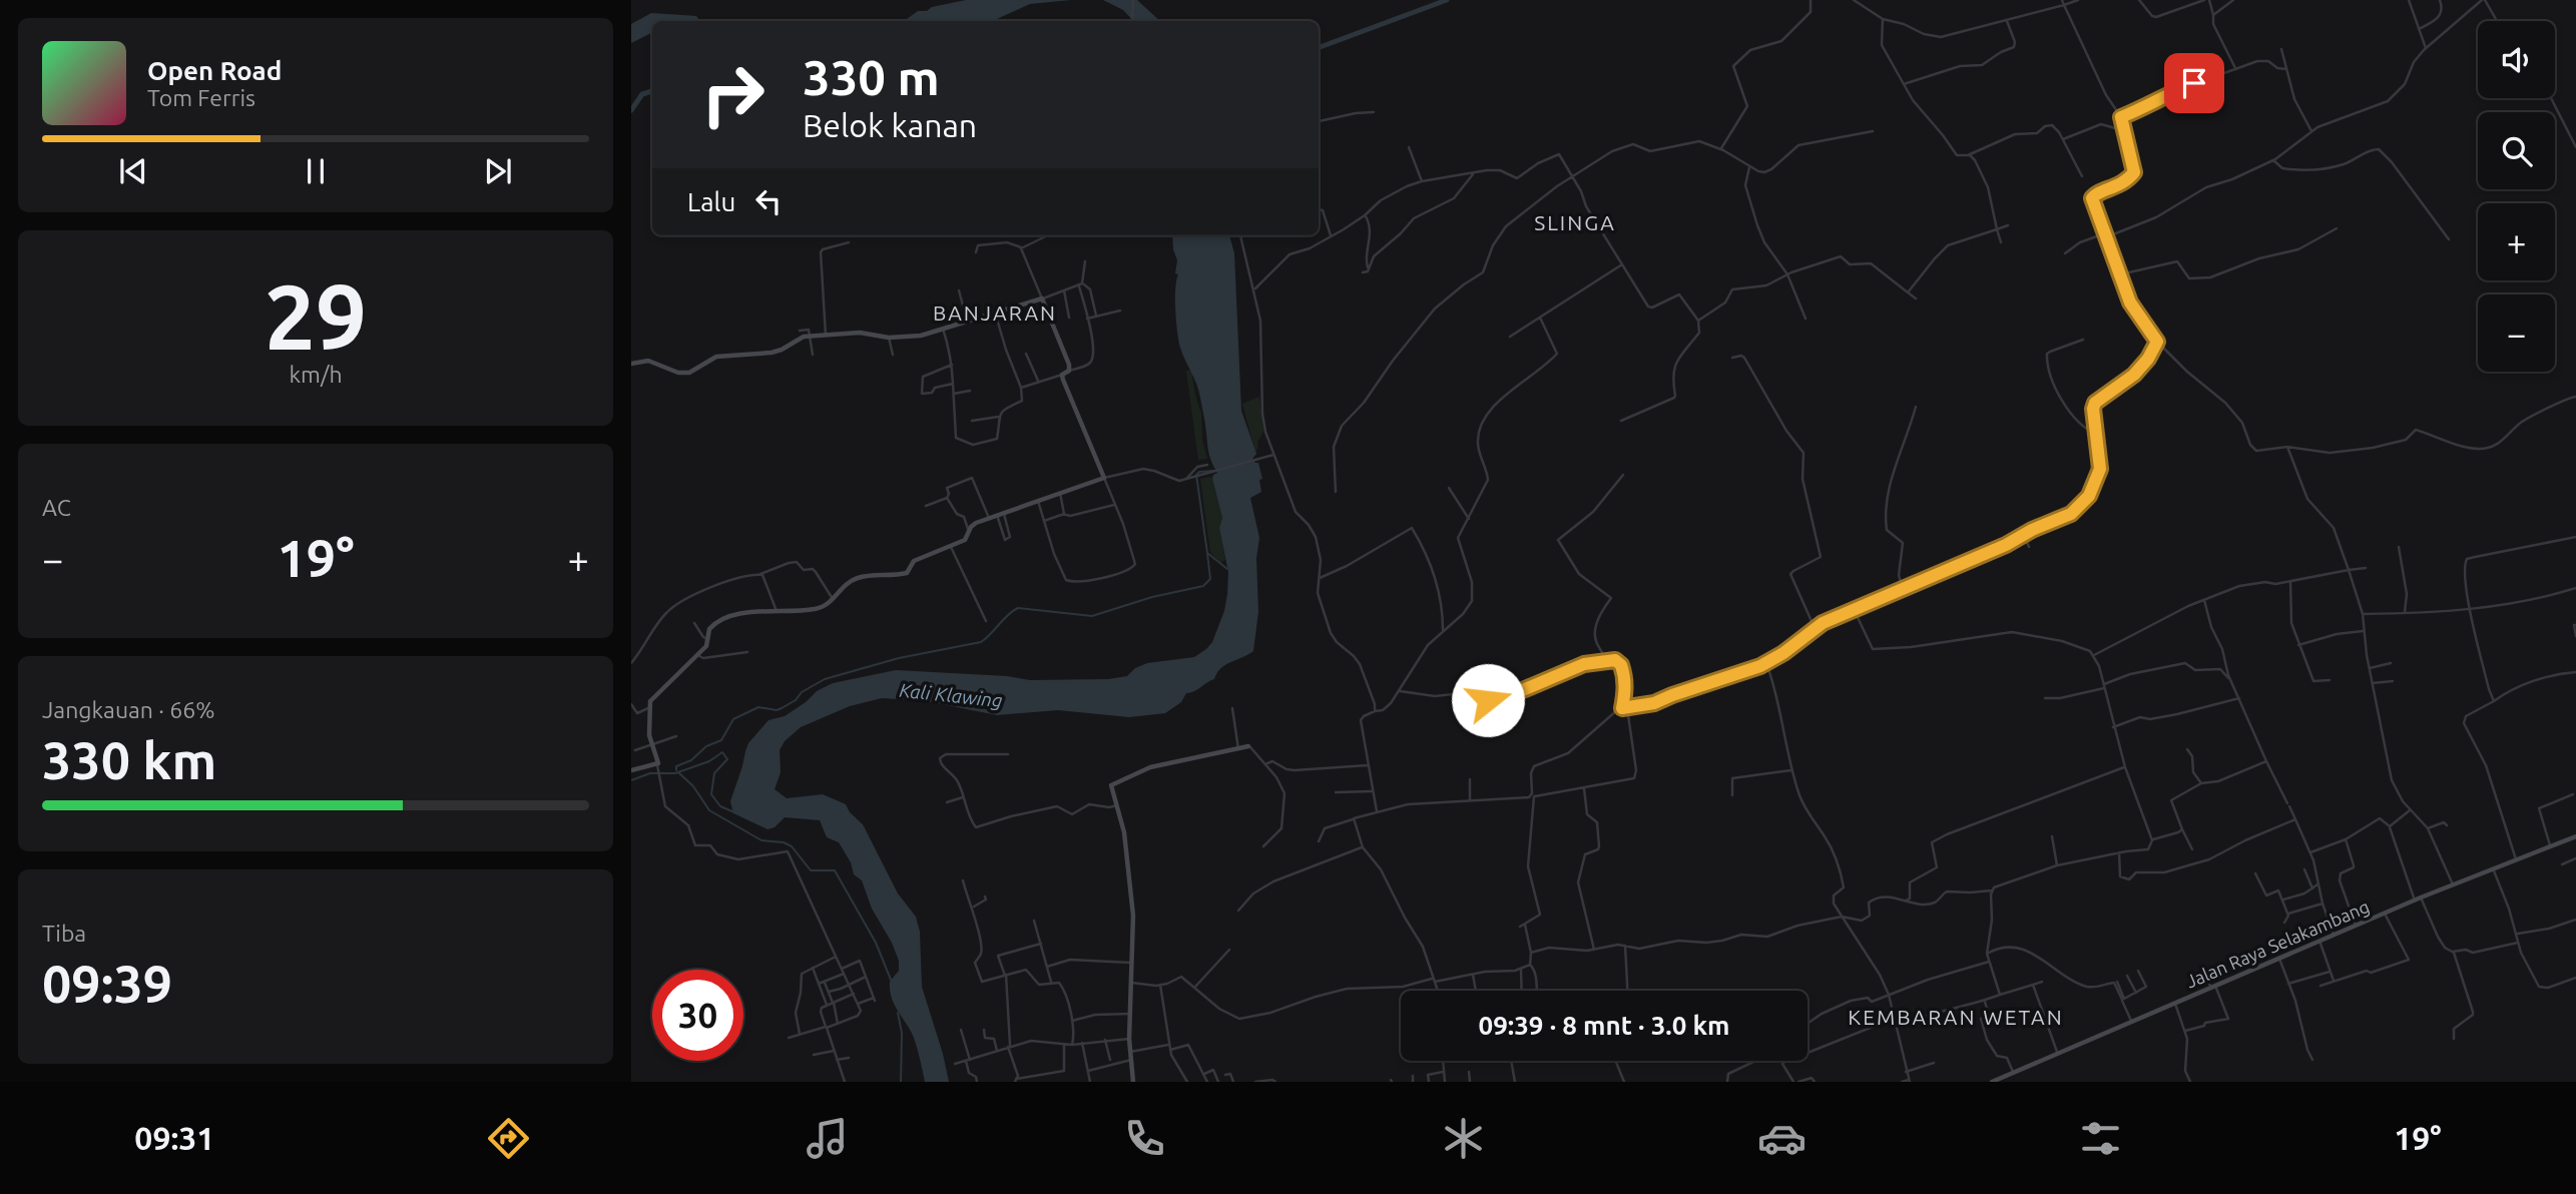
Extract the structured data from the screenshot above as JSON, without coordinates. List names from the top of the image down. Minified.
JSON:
{"streets":{"street":["Jalan Raya Selakambang"]},"districts":["SLINGA","BANJARAN","KEMBARAN WETAN"],"water":["Kali Klawing"],"page":{"map_buttons":["+","−"],"turn":["330 m","Belok kanan"],"song":["Open Road","Tom Ferris"],"then":"Lalu","tile":[["29","km/h"],"AC",["Jangkauan · 66%","330 km"],["Tiba","09:39"]],"heat":["−","19°","+"],"limit":"30","trip":"09:39 · 8 mnt · 3.0 km","tabs":["09:31","19°"]}}
